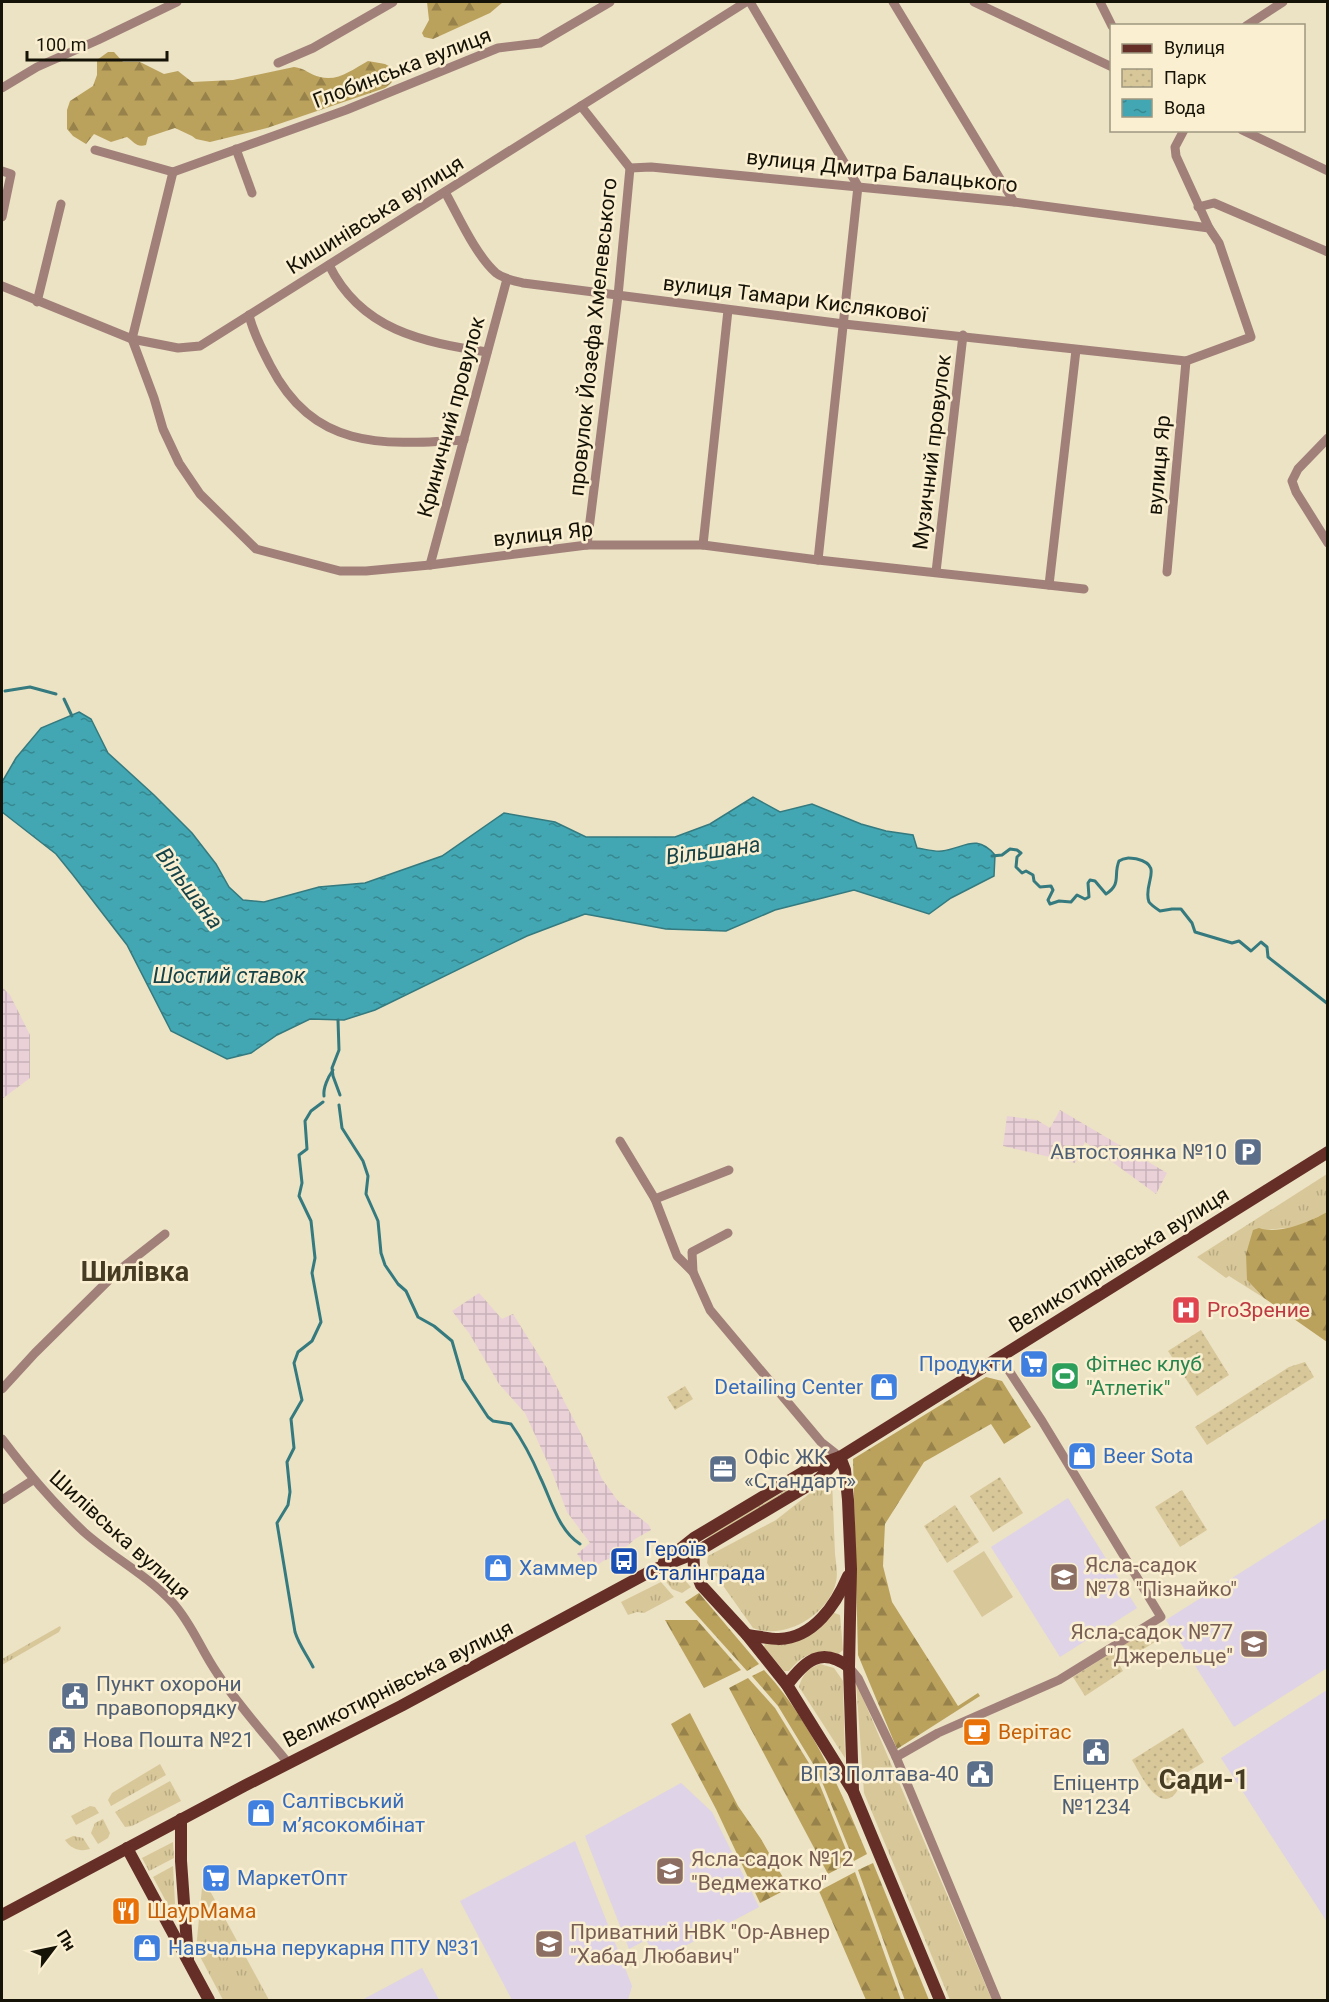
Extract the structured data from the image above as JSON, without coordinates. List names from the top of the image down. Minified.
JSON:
{"streets":{"main road":["Великотирнівська вулиця"],"street":["Глобинська вулиця","вулиця Дмитра Балацького","Кишинівська вулиця","вулиця Тамари Кислякової","провулок Йозефа Хмелевського","Криничний провулок","Музичний провулок","вулиця Яр","Шилівська вулиця"]},"crossings":[["вулиця Дмитра Балацького","провулок Йозефа Хмелевського"],["Кишинівська вулиця","вулиця Тамари Кислякової"],["Кишинівська вулиця","вулиця Яр"],["вулиця Тамари Кислякової","провулок Йозефа Хмелевського"],["вулиця Тамари Кислякової","Криничний провулок"],["вулиця Тамари Кислякової","Музичний провулок"],["вулиця Тамари Кислякової","вулиця Яр"],["провулок Йозефа Хмелевського","вулиця Яр"],["Криничний провулок","вулиця Яр"],["Музичний провулок","вулиця Яр"],["Великотирнівська вулиця","Шилівська вулиця"]],"districts":["Шилівка","Сади-1"],"water":["Вільшана","Шостий ставок"],"places":{"parking":["Автостоянка №10"],"hospital":["ProЗрение"],"supermarket":["Продукти","МаркетОпт"],"sports":["Фітнес клуб \"Атлетік\""],"shop":["Detailing Center","Beer Sota","Хаммер","Салтівський мʼясокомбінат","Навчальна перукарня ПТУ №31"],"office":["Офіс ЖК «Стандарт»"],"bus stop":["Героїв Сталінграда"],"school or university":["Ясла-садок №78 \"Пізнайко\"","Ясла-садок №77 \"Джерельце\"","Ясла-садок №12 \"Ведмежатко\"","Приватний НВК \"Ор-Авнер \"Хабад Любавич\""],"public building":["Пункт охорони правопорядку","Нова Пошта №21","Епіцентр №1234","ВПЗ Полтава-40"],"cafe":["Верітас"],"restaurant":["ШаурМама"]},"legend":["Вулиця","Парк","Вода"],"scale_bar":"100 m","north":"top right"}
